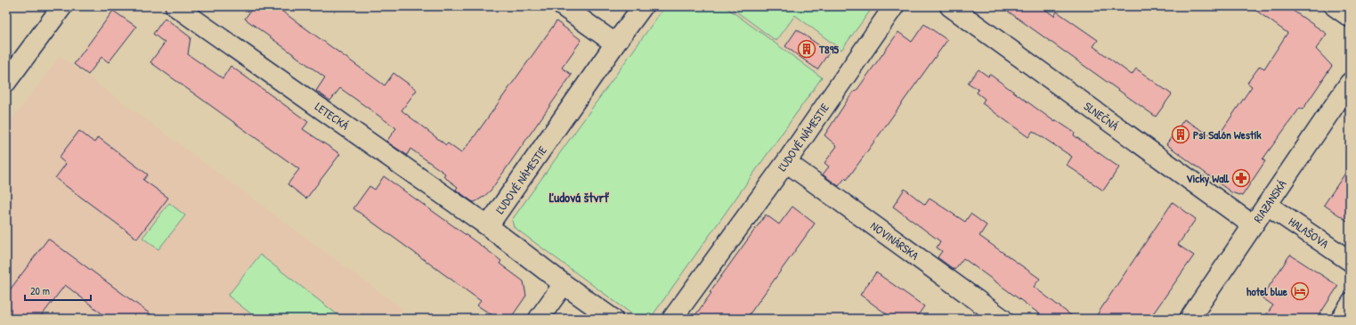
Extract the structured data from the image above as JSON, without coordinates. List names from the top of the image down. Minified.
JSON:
{"streets":{"street":["LETECKÁ","SLNEČNÁ","ĽUDOVÉ NÁMESTIE","RIAZANSKÁ","HALAŠOVA","NOVINÁRSKA"]},"crossings":[["LETECKÁ","ĽUDOVÉ NÁMESTIE"],["SLNEČNÁ","RIAZANSKÁ"],["ĽUDOVÉ NÁMESTIE","NOVINÁRSKA"],["RIAZANSKÁ","HALAŠOVA"]],"districts":["Ľudová štvrť"],"places":{"building":["T895","Psí Salón Westík"],"pharmacy":["Vicky Wall"],"hotel":["hotel blue"]},"scale_bar":"20 m"}
